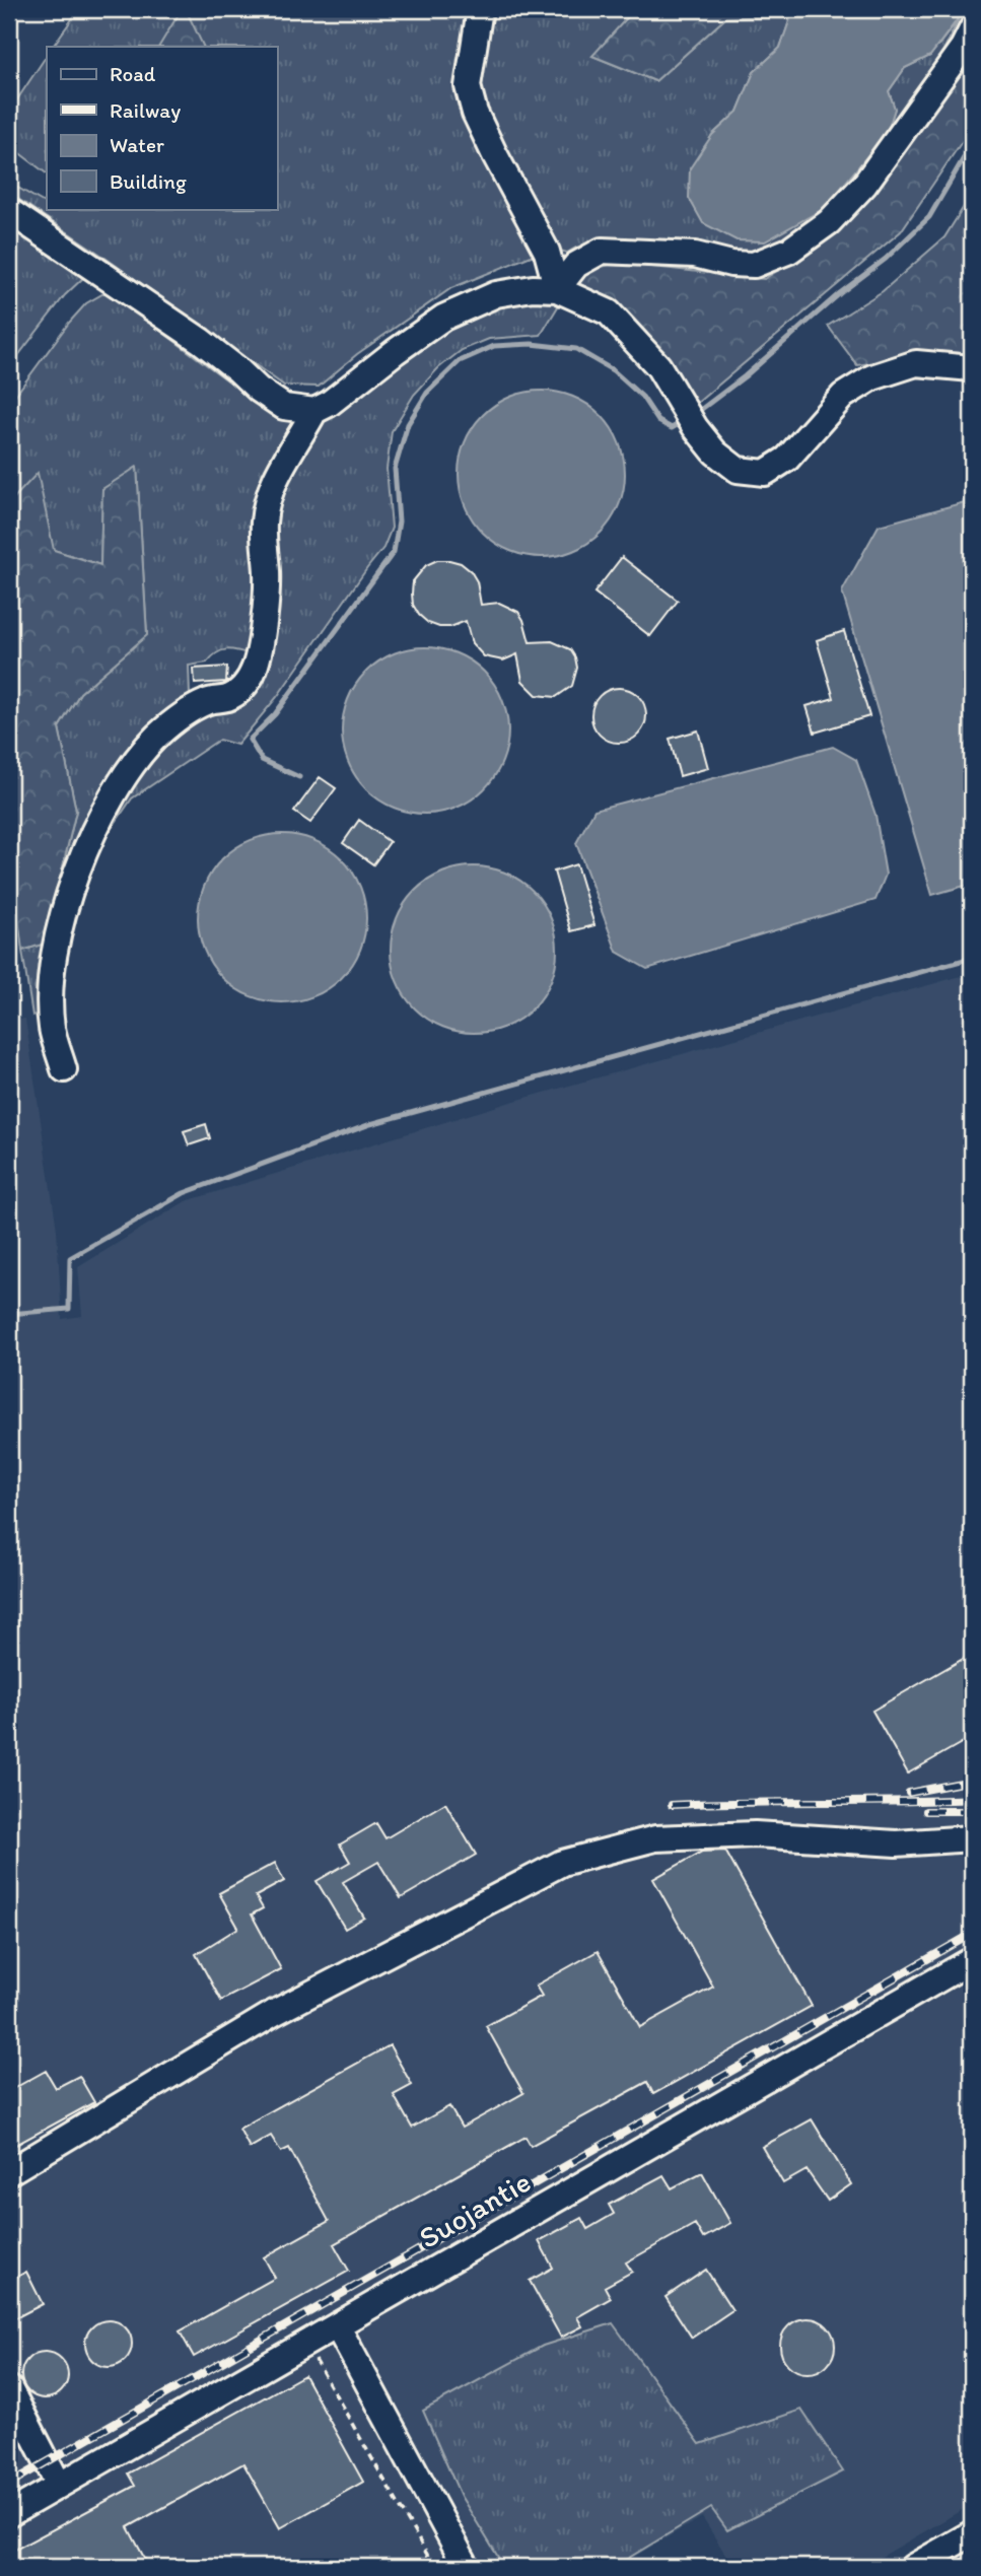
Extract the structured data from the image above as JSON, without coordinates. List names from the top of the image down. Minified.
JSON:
{"streets":{"street":["Suojantie"]},"legend":["Road","Railway","Water","Building"]}
